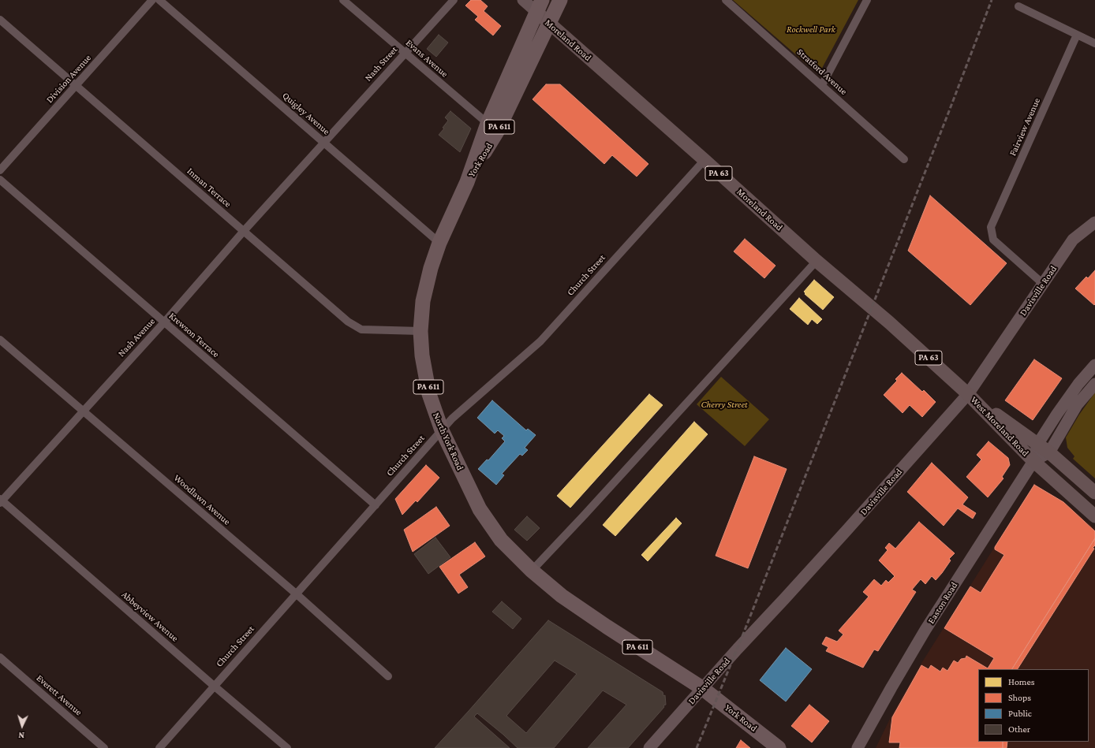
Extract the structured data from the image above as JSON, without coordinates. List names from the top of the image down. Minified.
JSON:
{"streets":{"highway":["PA 611","York Road","North York Road"],"main road":["Moreland Road","PA 63","West Moreland Road"],"street":["Evans Avenue","Nash Street","Stratford Avenue","Division Avenue","Quigley Avenue","Fairview Avenue","Inman Terrace","Church Street","Davisville Road","Krewson Terrace","Nash Avenue","Woodlawn Avenue","Easton Road","Abbeyview Avenue","Everett Avenue"]},"crossings":[["Moreland Road","PA 611"],["Moreland Road","York Road"],["Moreland Road","Church Street"],["Moreland Road","Davisville Road"],["Moreland Road","West Moreland Road"],["Evans Avenue","Nash Street"],["Evans Avenue","York Road"],["Nash Street","Quigley Avenue"],["Nash Street","Nash Avenue"],["Division Avenue","Inman Terrace"],["Quigley Avenue","Nash Avenue"],["Quigley Avenue","North York Road"],["PA 611","York Road"],["Fairview Avenue","Davisville Road"],["York Road","Davisville Road"],["York Road","North York Road"],["Inman Terrace","Nash Avenue"],["Inman Terrace","North York Road"],["Church Street","Krewson Terrace"],["Church Street","North York Road"],["Church Street","Woodlawn Avenue"],["Church Street","Abbeyview Avenue"],["Davisville Road","West Moreland Road"],["Davisville Road","North York Road"],["Krewson Terrace","Nash Avenue"],["Nash Avenue","Woodlawn Avenue"],["Nash Avenue","Abbeyview Avenue"],["West Moreland Road","Easton Road"]],"parks":["Rockwell Park","Cherry Street"],"legend":["Homes","Shops","Public","Other"],"north":"bottom"}
